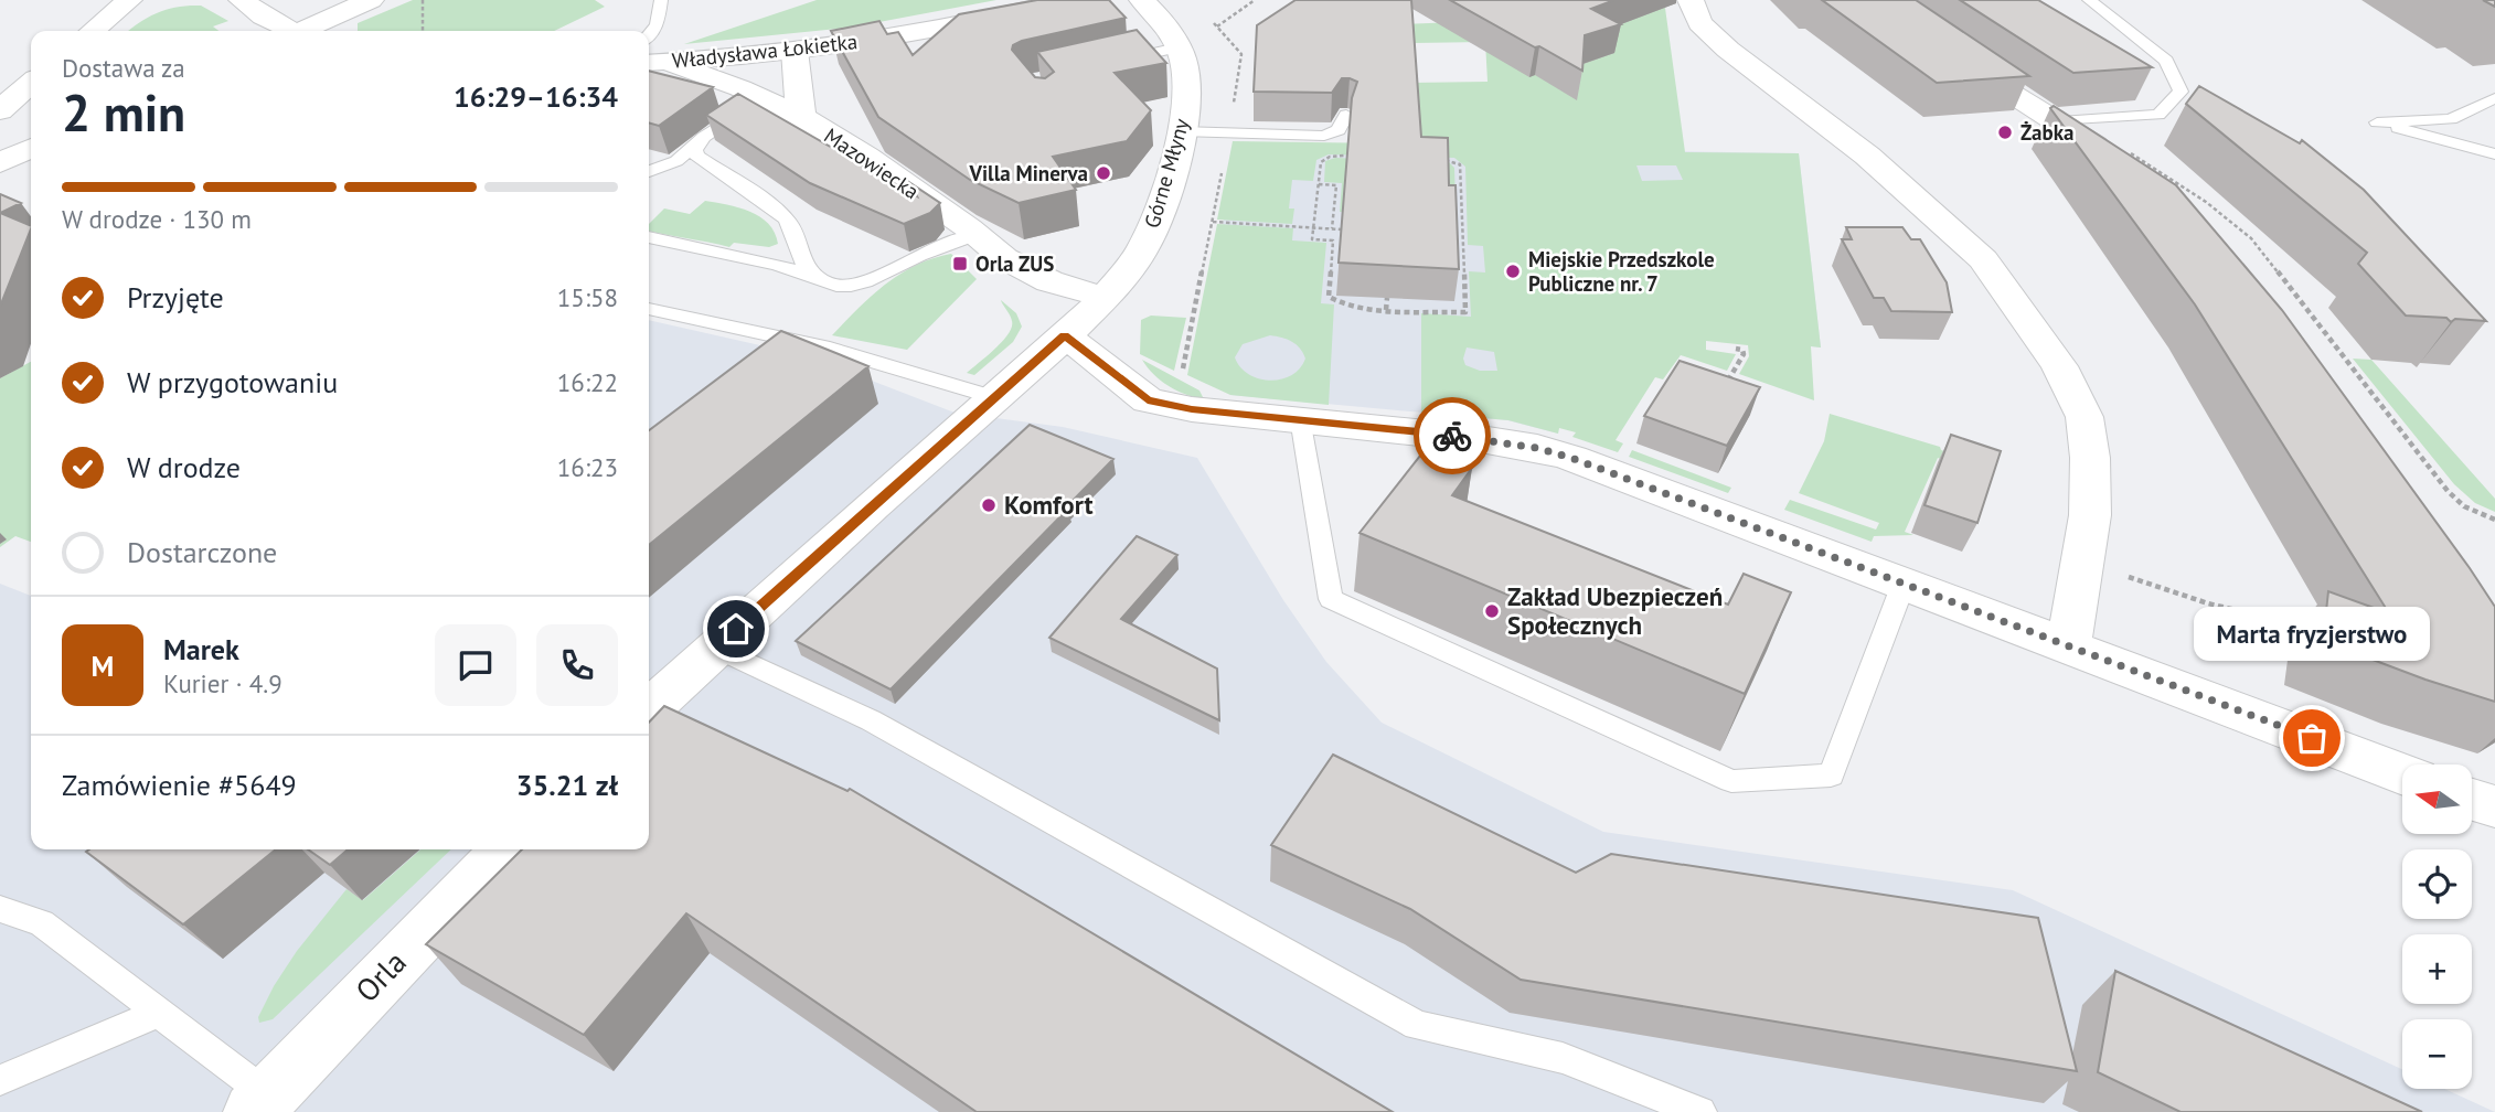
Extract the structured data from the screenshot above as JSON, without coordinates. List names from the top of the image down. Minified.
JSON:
{"streets":{"street":["Władysława Łokietka","Mazowiecka","Górne Młyny","Orla"]},"crossings":[["Władysława Łokietka","Mazowiecka"],["Mazowiecka","Górne Młyny"]],"places":{"other":["Żabka","Villa Minerva","Miejskie Przedszkole Publiczne nr. 7","Komfort","Zakład Ubezpieczeń Społecznych","Marta fryzjerstwo"],"transit":["Orla ZUS"]},"north":"left","page":{"heading":["2 min","Dostawa za","16:29–16:34"],"panel":["Marek","Kurier · 4.9","Zamówienie #5649","35.21 zł"],"bar":"W drodze · 130 m","list":[["Przyjęte","15:58"],["W przygotowaniu","16:22"],["W drodze","16:23"],"Dostarczone"],"bubble":"Marta fryzjerstwo","round":"M","map_buttons":["+","−"]}}
